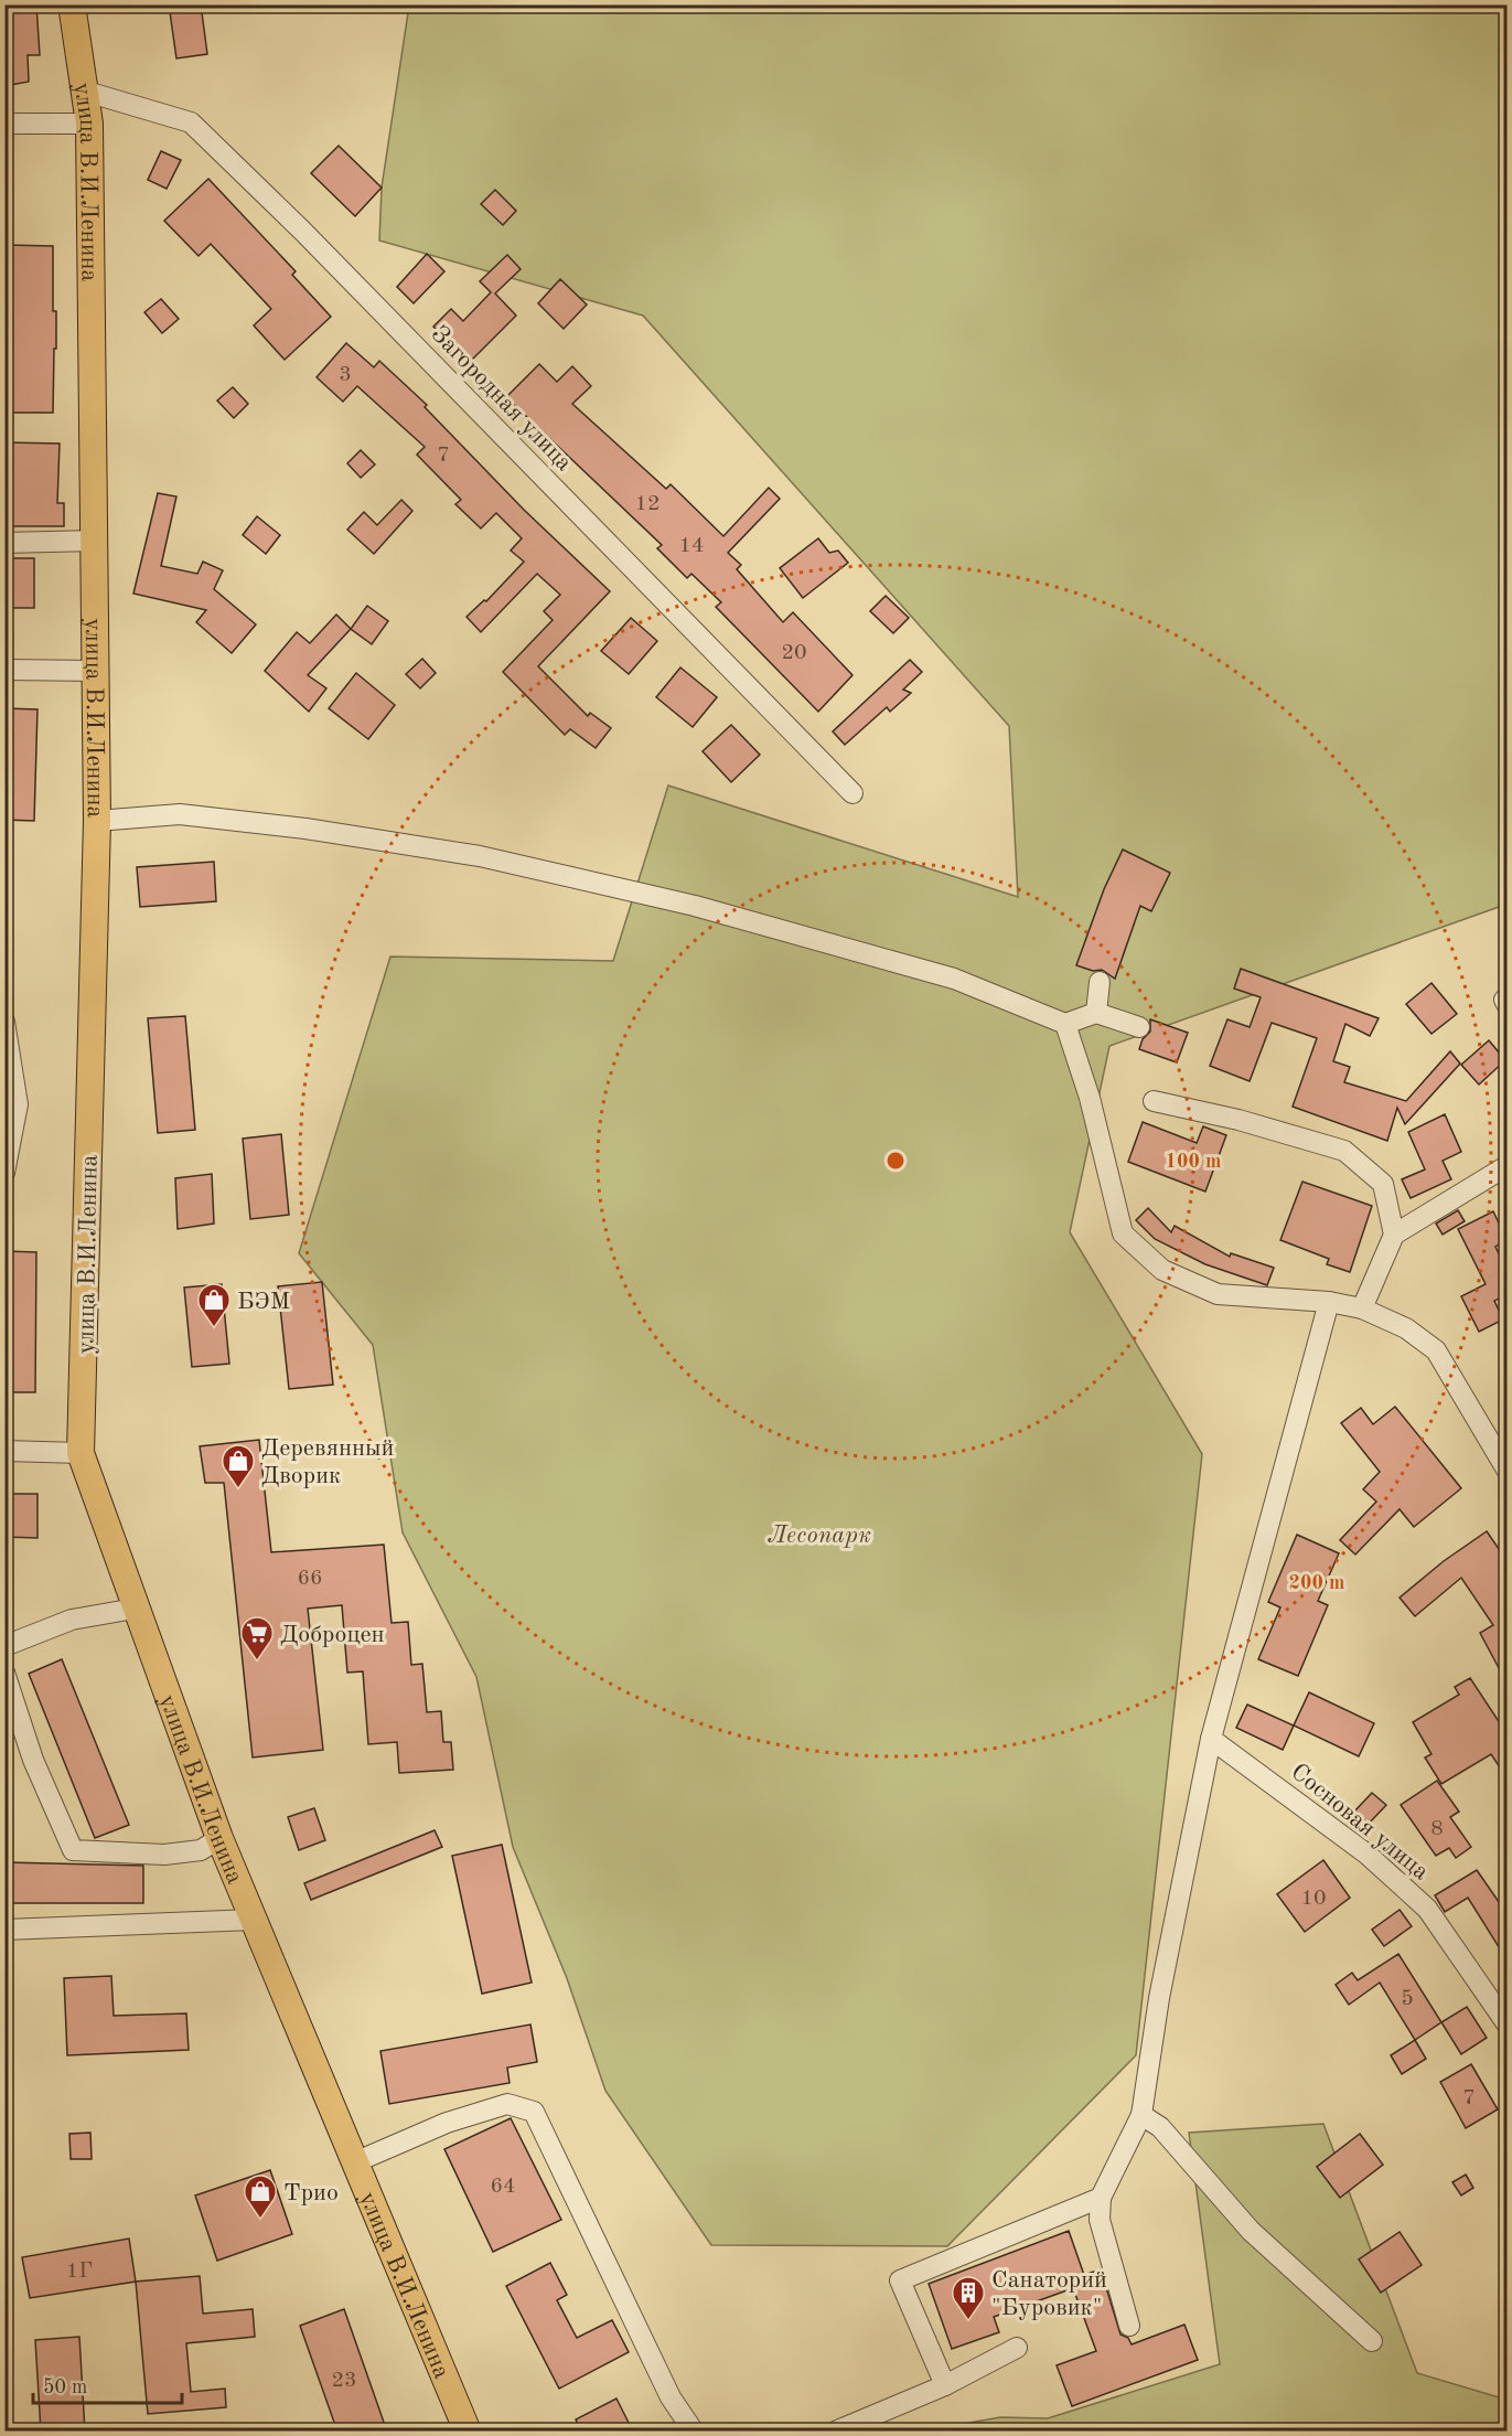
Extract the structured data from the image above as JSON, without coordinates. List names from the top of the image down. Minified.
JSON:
{"streets":{"main road":["улица В.И.Ленина"],"street":["Загородная улица","Сосновая улица"]},"crossings":[["улица В.И.Ленина","Загородная улица"]],"parks":["Лесопарк"],"places":{"shop":["БЭМ","Деревянный Дворик","Трио"],"supermarket":["Доброцен"],"building":["Санаторий \"Буровик\""]},"house_numbers":["3","7","12","14","20","66","8","10","5","7","64","1Г","23"],"scale_bar":"50 m","rings":["100 m","200 m"]}
